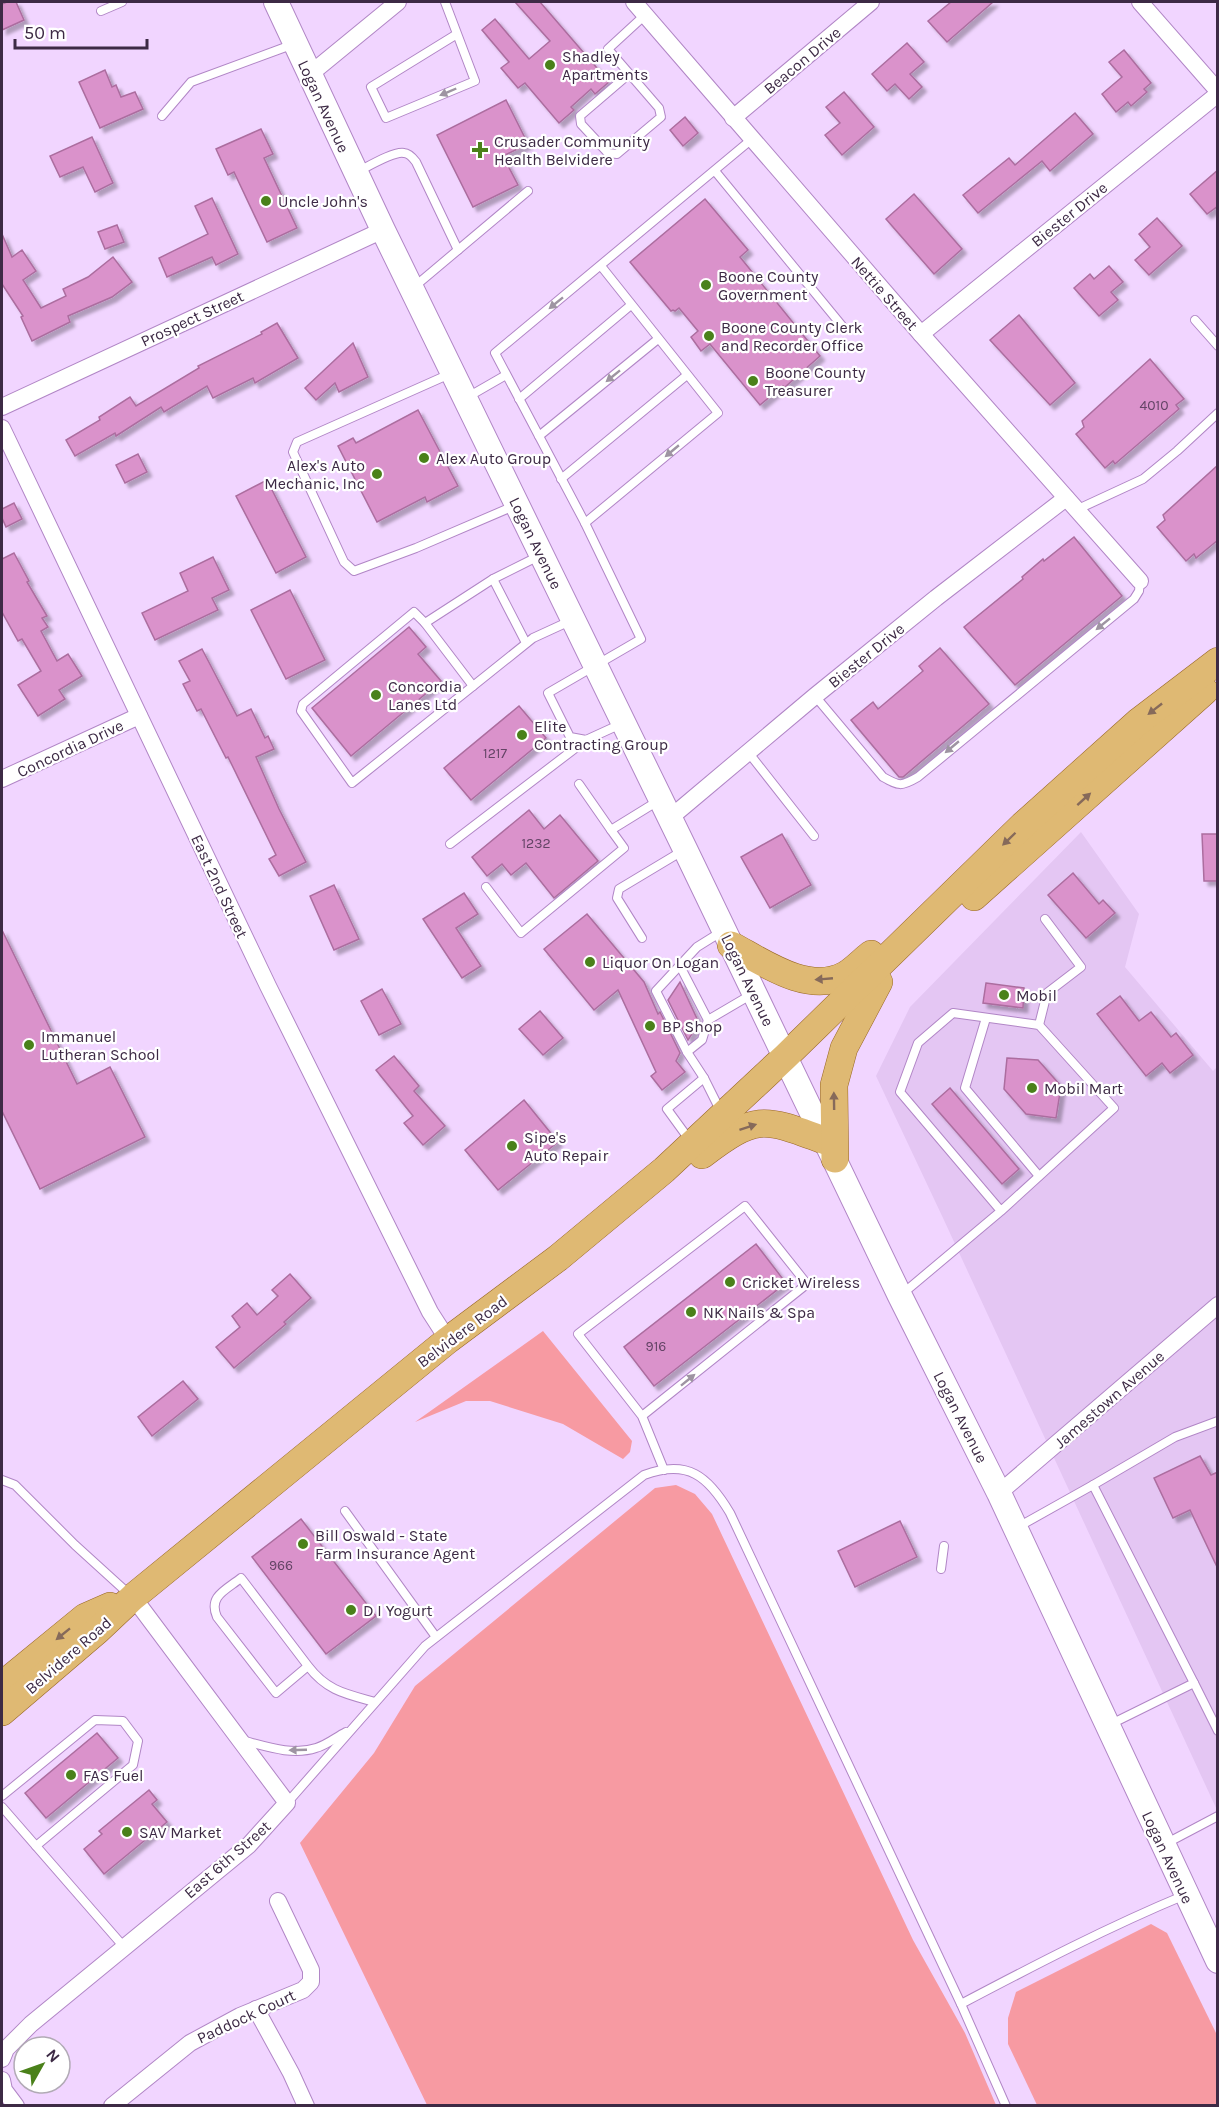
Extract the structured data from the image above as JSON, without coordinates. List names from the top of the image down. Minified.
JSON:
{"streets":{"main road":["Logan Avenue","Belvidere Road"],"street":["Beacon Drive","Biester Drive","Nettie Street","Prospect Street","Concordia Drive","East 2nd Street","Jamestown Avenue","East 6th Street","Paddock Court"]},"crossings":[["Beacon Drive","Nettie Street"],["Logan Avenue","Biester Drive"],["Logan Avenue","Prospect Street"],["Logan Avenue","Belvidere Road"],["Logan Avenue","Jamestown Avenue"],["Biester Drive","Nettie Street"],["Concordia Drive","East 2nd Street"],["East 2nd Street","Belvidere Road"]],"places":{"other":["Shadley Apartments","Uncle John's","Boone County Government","Boone County Clerk and Recorder Office","Boone County Treasurer","Alex Auto Group","Alex's Auto Mechanic, Inc","Concordia Lanes Ltd","Elite Contracting Group","Liquor On Logan","Mobil","BP Shop","Immanuel Lutheran School","Mobil Mart","Sipe's Auto Repair","Cricket Wireless","NK Nails & Spa","Bill Oswald - State Farm Insurance Agent","D I Yogurt","FAS Fuel","SAV Market"],"health":["Crusader Community Health Belvidere"]},"house_numbers":["4010","1217","1232","916","966"],"scale_bar":"50 m","north":"top right"}
